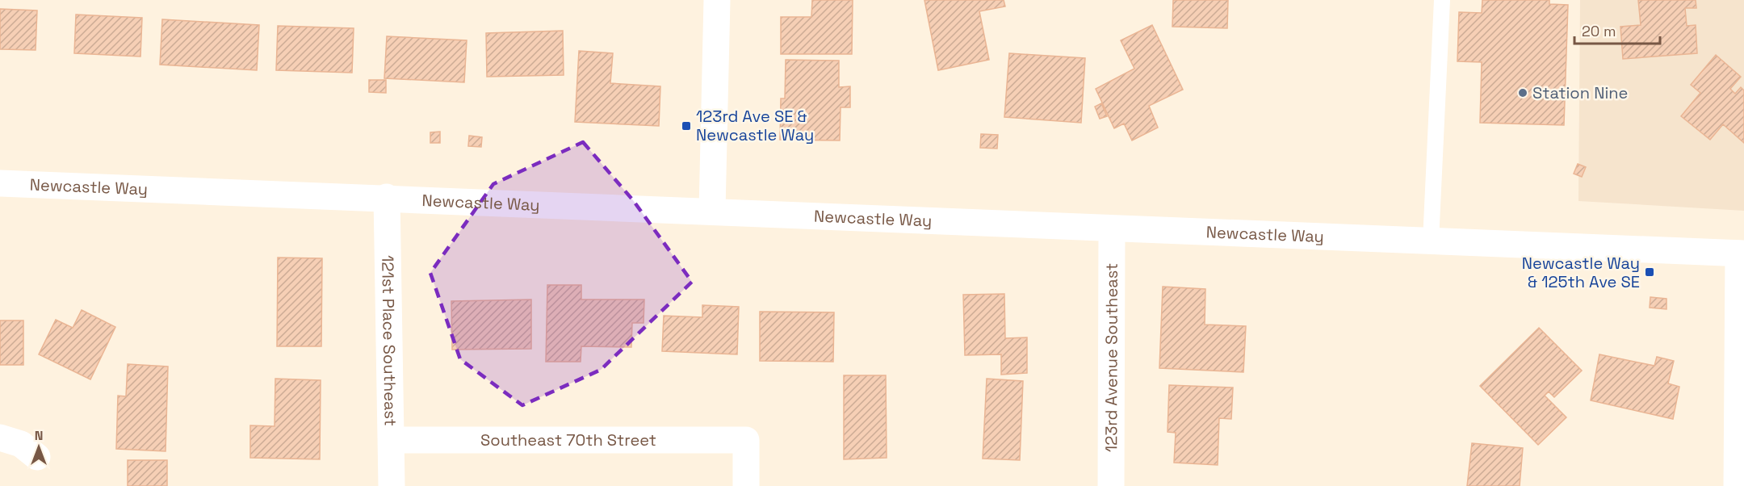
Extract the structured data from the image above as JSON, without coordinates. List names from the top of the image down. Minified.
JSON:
{"streets":{"main road":["Newcastle Way","121st Place Southeast","123rd Avenue Southeast","Southeast 70th Street"]},"crossings":[["Newcastle Way","121st Place Southeast"],["Newcastle Way","123rd Avenue Southeast"],["121st Place Southeast","Southeast 70th Street"]],"places":{"other":["Station Nine"],"transit":["123rd Ave SE & Newcastle Way","Newcastle Way & 125th Ave SE"]},"scale_bar":"20 m","north":"top"}
